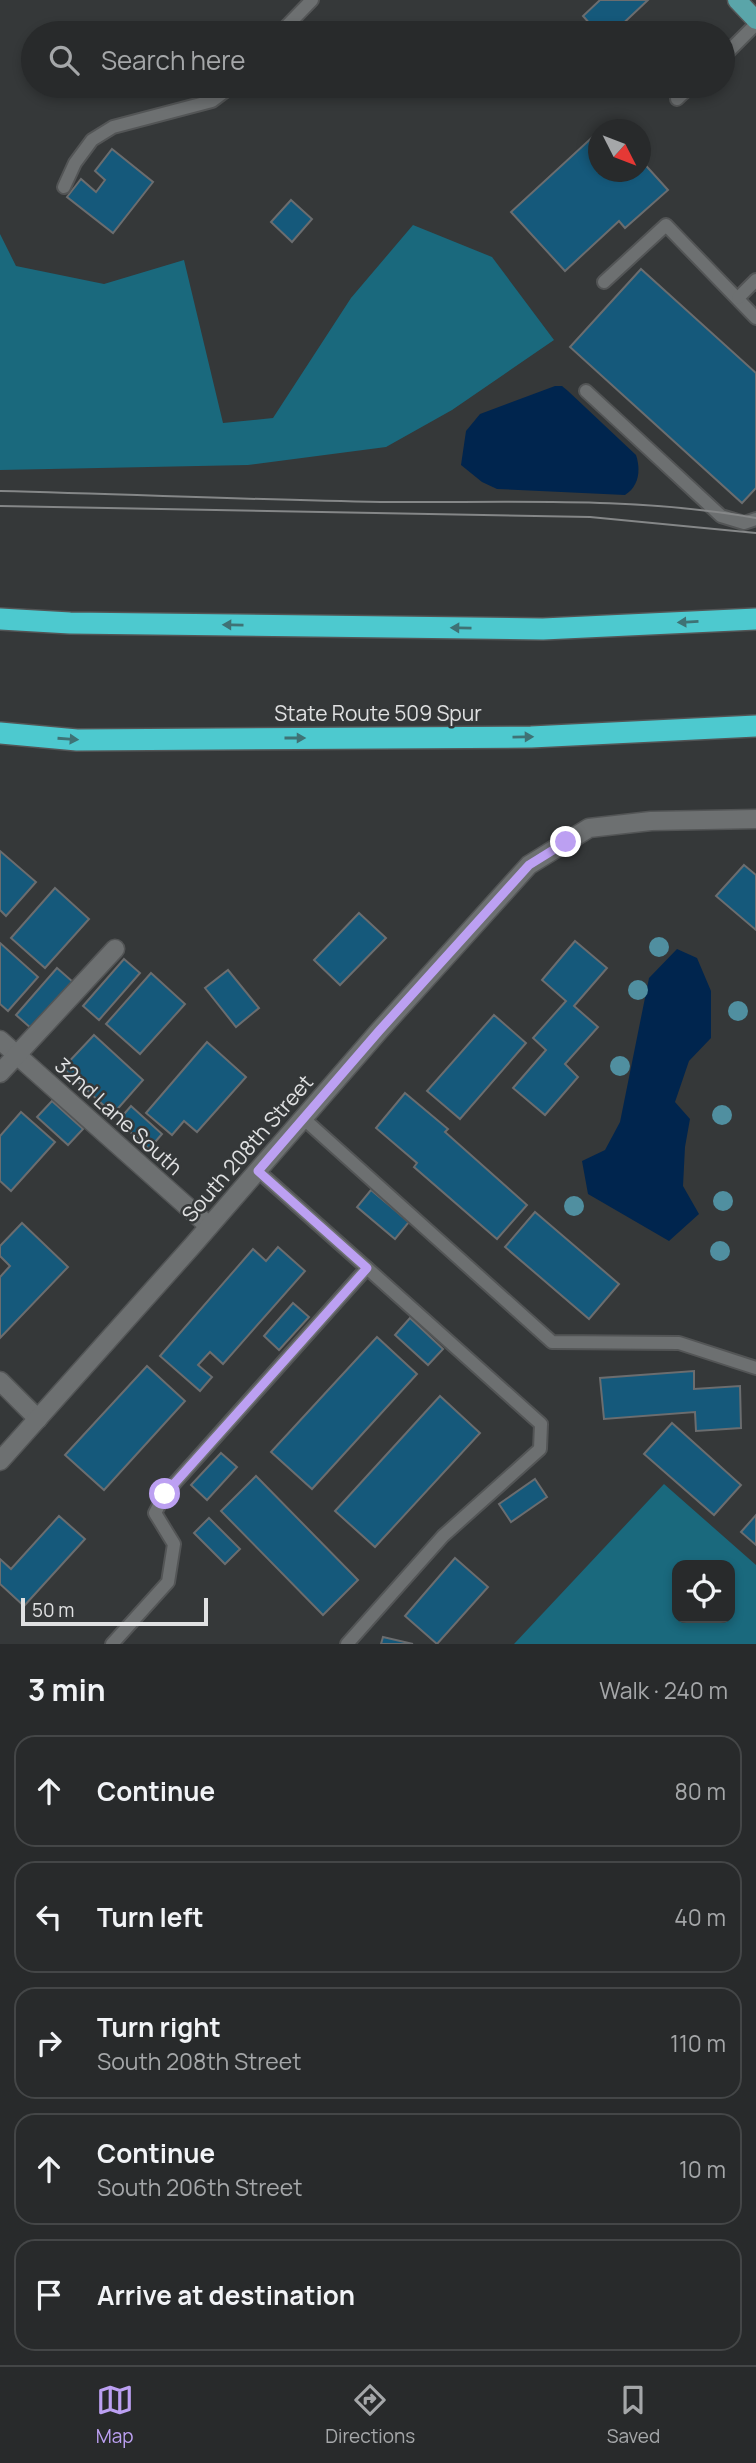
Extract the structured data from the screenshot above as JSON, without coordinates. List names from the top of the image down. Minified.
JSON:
{"streets":{"highway":["State Route 509 Spur"],"street":["32nd Lane South","South 208th Street"]},"crossings":[["32nd Lane South","South 208th Street"]],"scale_bar":"50 m","north":"bottom right","page":{"search":"Search here","scale":"50 m","heading":["3 min","Walk · 240 m"],"list":[["Continue","80 m"],["Turn left","40 m"],["Turn right","South 208th Street","110 m"],["Continue","South 206th Street","10 m"],"Arrive at destination"],"nav":["Map","Directions","Saved"]}}
